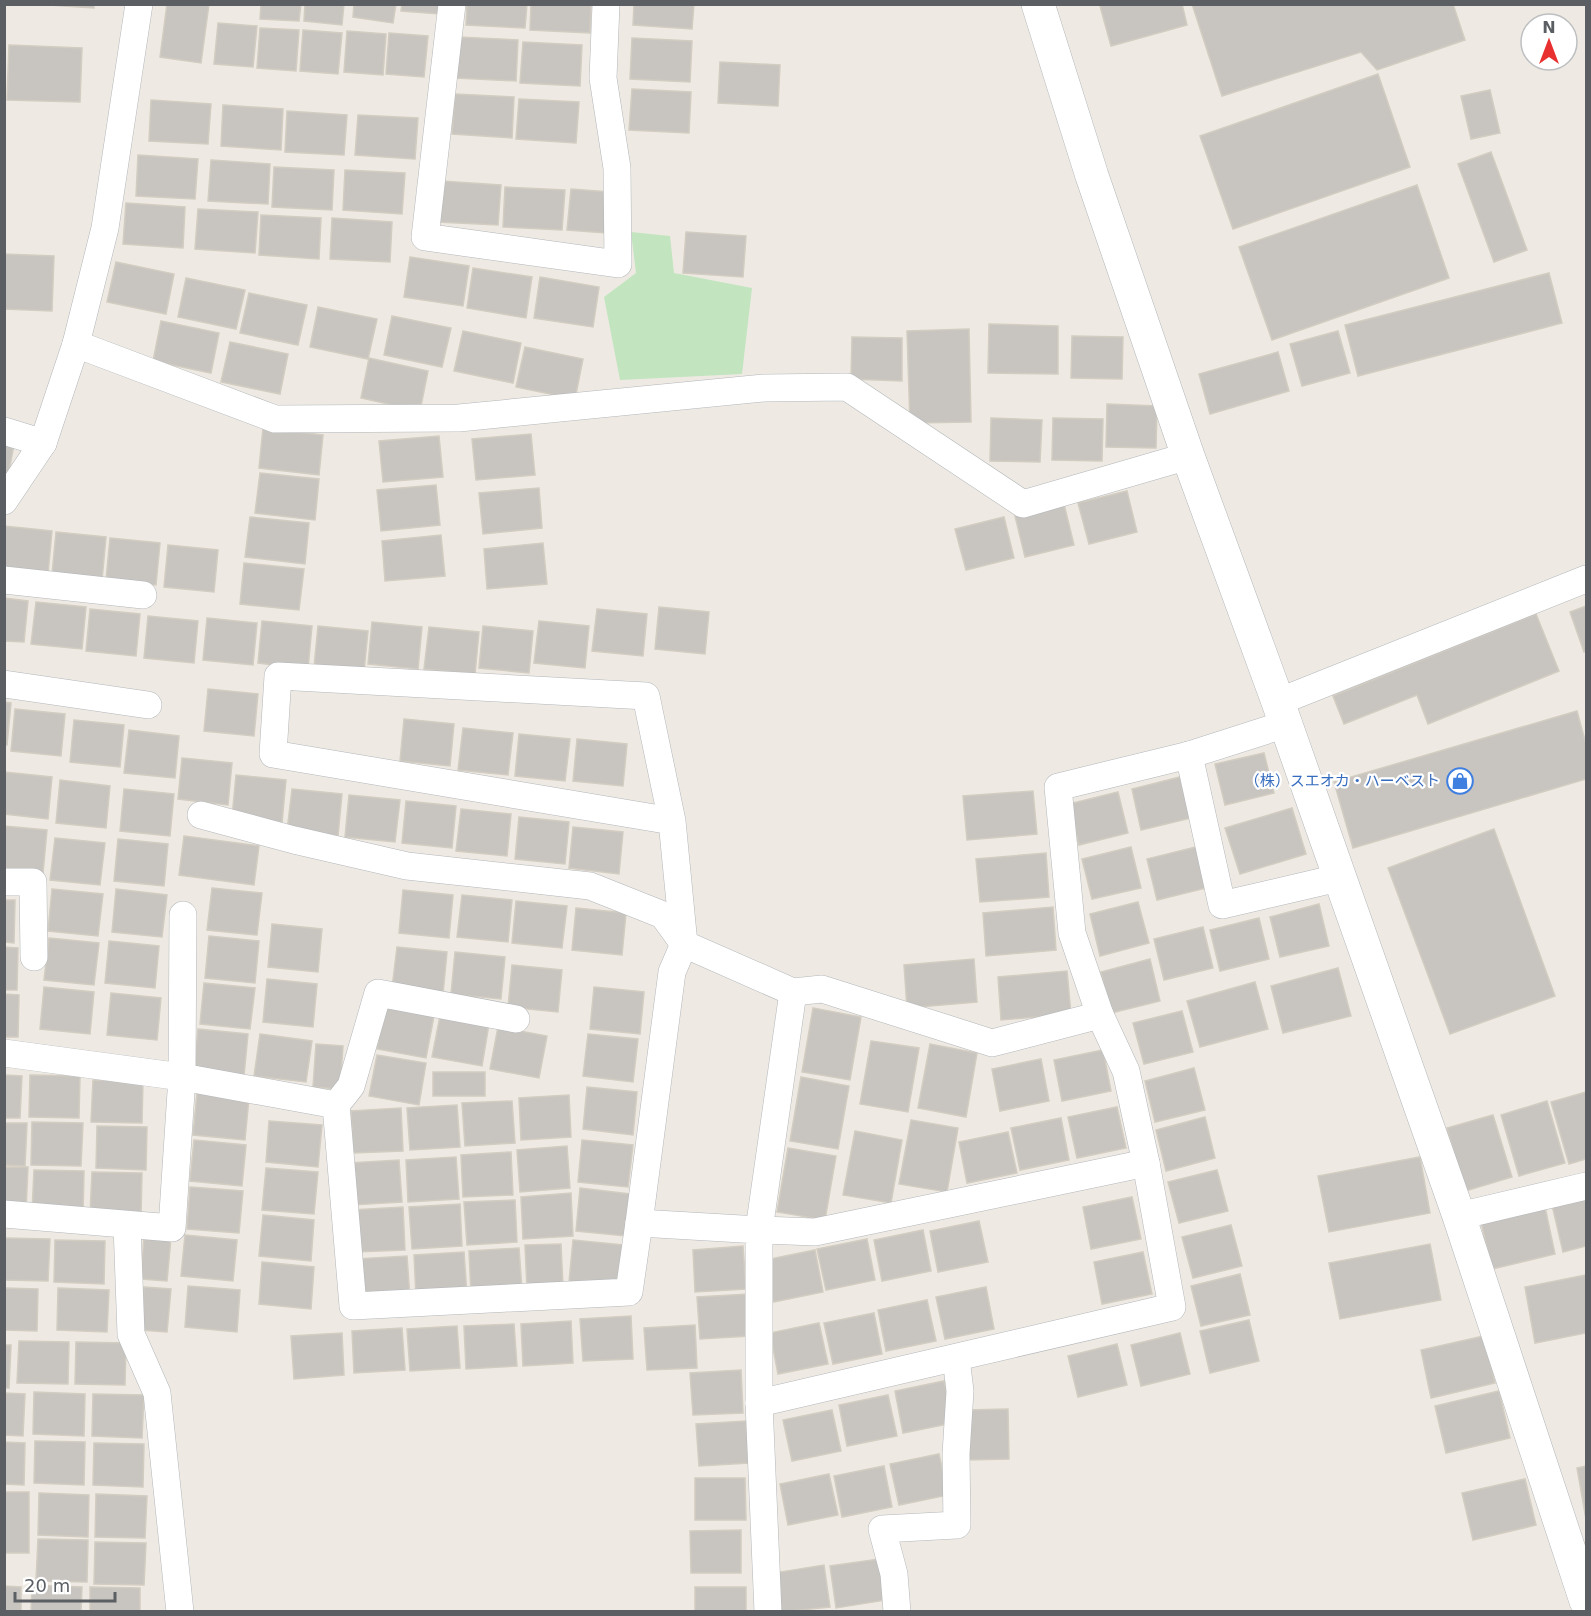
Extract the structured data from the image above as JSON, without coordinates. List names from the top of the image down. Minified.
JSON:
{"places":{"shop":["（株）スエオカ・ハーベスト"]},"scale_bar":"20 m","north":"top"}
